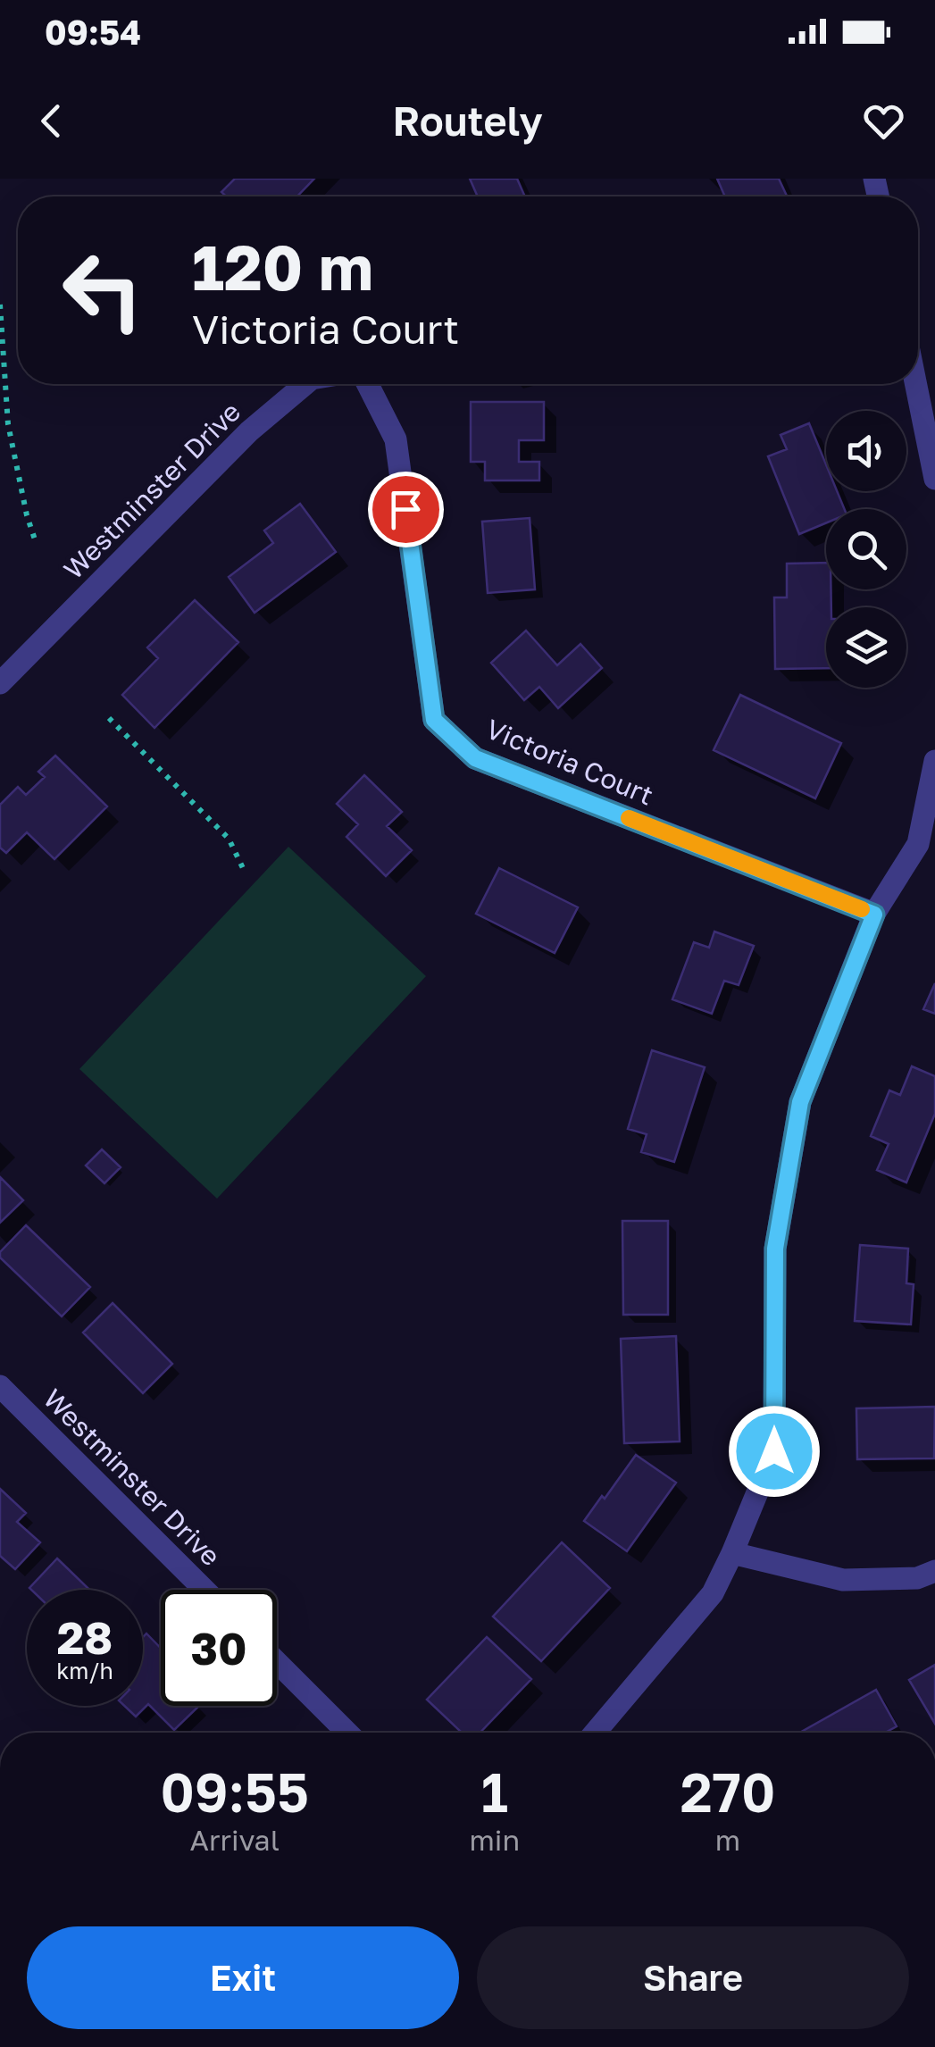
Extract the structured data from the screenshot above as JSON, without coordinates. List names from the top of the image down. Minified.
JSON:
{"streets":{"street":["Westminster Drive","Victoria Court"]},"page":{"status":"09:54","header":"Routely","turn":["120 m","Victoria Court"],"speed":"28 km/h","limit":"30","eta":["09:55","Arrival","1","min","270","m"],"buttons":["Exit","Share"]}}
